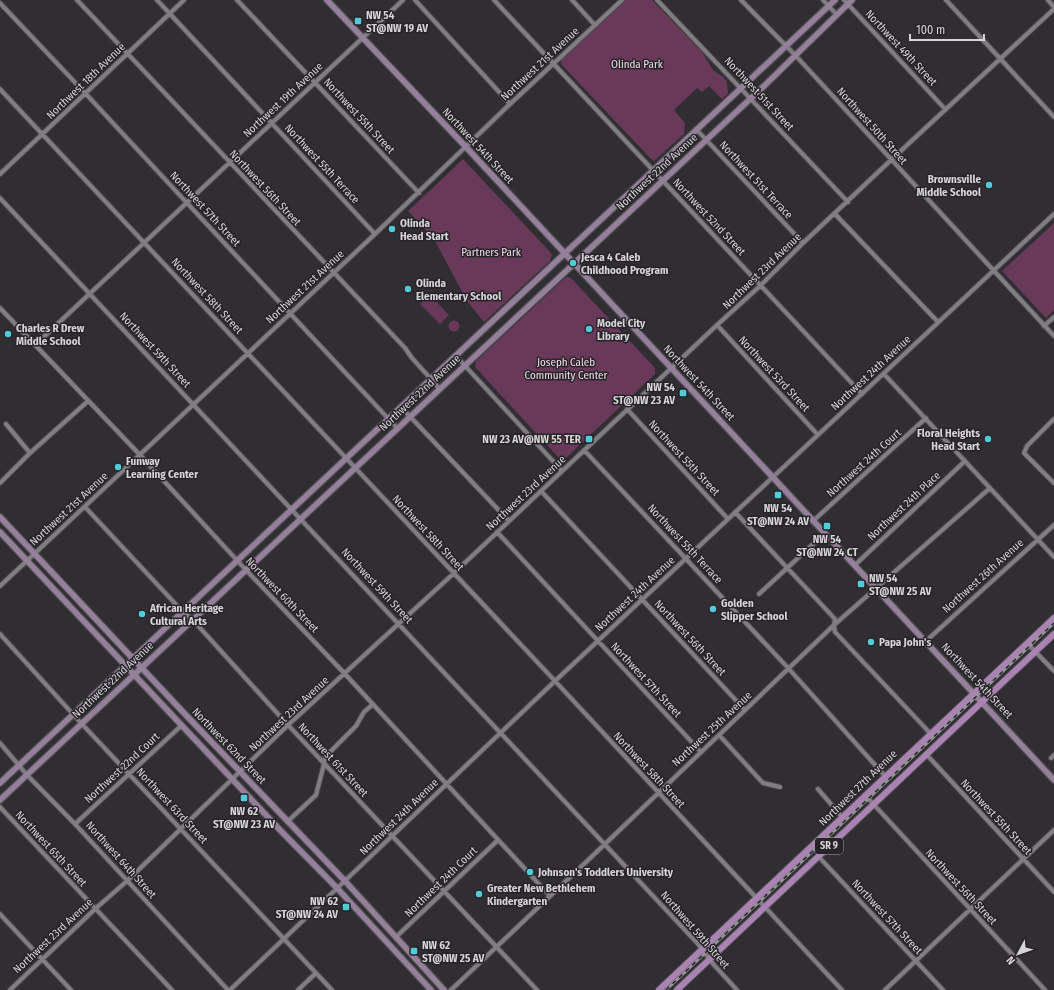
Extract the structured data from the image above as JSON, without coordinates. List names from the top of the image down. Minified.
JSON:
{"streets":{"main road":["Northwest 54th Street","Northwest 22nd Avenue","Northwest 62nd Street","Northwest 27th Avenue","SR 9"],"street":["Northwest 49th Street","Northwest 21st Avenue","Northwest 18th Avenue","Northwest 51st Street","Northwest 19th Avenue","Northwest 55th Street","Northwest 50th Street","Northwest 55th Terrace","Northwest 51st Terrace","Northwest 56th Street","Northwest 57th Street","Northwest 52nd Street","Northwest 23rd Avenue","Northwest 58th Street","Northwest 59th Street","Northwest 24th Avenue","Northwest 53rd Street","Northwest 24th Court","Northwest 24th Place","Northwest 26th Avenue","Northwest 60th Street","Northwest 25th Avenue","Northwest 61st Street","Northwest 22nd Court","Northwest 63rd Street","Northwest 65th Street","Northwest 64th Street"]},"crossings":[["Northwest 49th Street","Northwest 22nd Avenue"],["Northwest 49th Street","Northwest 23rd Avenue"],["Northwest 21st Avenue","Northwest 55th Street"],["Northwest 21st Avenue","Northwest 54th Street"],["Northwest 21st Avenue","Northwest 55th Terrace"],["Northwest 21st Avenue","Northwest 56th Street"],["Northwest 21st Avenue","Northwest 57th Street"],["Northwest 21st Avenue","Northwest 52nd Street"],["Northwest 21st Avenue","Northwest 58th Street"],["Northwest 21st Avenue","Northwest 59th Street"],["Northwest 21st Avenue","Northwest 60th Street"],["Northwest 21st Avenue","Northwest 62nd Street"],["Northwest 21st Avenue","Northwest 61st Street"],["Northwest 18th Avenue","Northwest 55th Terrace"],["Northwest 18th Avenue","Northwest 56th Street"],["Northwest 18th Avenue","Northwest 57th Street"],["Northwest 18th Avenue","Northwest 58th Street"],["Northwest 51st Street","Northwest 22nd Avenue"],["Northwest 51st Street","Northwest 23rd Avenue"],["Northwest 19th Avenue","Northwest 55th Street"],["Northwest 19th Avenue","Northwest 54th Street"],["Northwest 19th Avenue","Northwest 55th Terrace"],["Northwest 19th Avenue","Northwest 56th Street"],["Northwest 19th Avenue","Northwest 57th Street"],["Northwest 19th Avenue","Northwest 58th Street"],["Northwest 19th Avenue","Northwest 59th Street"],["Northwest 19th Avenue","Northwest 60th Street"],["Northwest 55th Street","Northwest 23rd Avenue"],["Northwest 55th Street","Northwest 24th Avenue"],["Northwest 55th Street","Northwest 27th Avenue"],["Northwest 50th Street","Northwest 22nd Avenue"],["Northwest 50th Street","Northwest 23rd Avenue"],["Northwest 50th Street","Northwest 24th Avenue"],["Northwest 54th Street","Northwest 22nd Avenue"],["Northwest 54th Street","Northwest 23rd Avenue"],["Northwest 54th Street","Northwest 24th Avenue"],["Northwest 54th Street","Northwest 24th Court"],["Northwest 54th Street","Northwest 24th Place"],["Northwest 54th Street","Northwest 26th Avenue"],["Northwest 54th Street","Northwest 25th Avenue"],["Northwest 54th Street","Northwest 27th Avenue"],["Northwest 55th Terrace","Northwest 23rd Avenue"],["Northwest 55th Terrace","Northwest 24th Avenue"],["Northwest 55th Terrace","Northwest 25th Avenue"],["Northwest 55th Terrace","Northwest 27th Avenue"],["Northwest 22nd Avenue","Northwest 51st Terrace"],["Northwest 22nd Avenue","Northwest 56th Street"],["Northwest 22nd Avenue","Northwest 57th Street"],["Northwest 22nd Avenue","Northwest 52nd Street"],["Northwest 22nd Avenue","Northwest 58th Street"],["Northwest 22nd Avenue","Northwest 59th Street"],["Northwest 22nd Avenue","Northwest 60th Street"],["Northwest 22nd Avenue","Northwest 62nd Street"],["Northwest 22nd Avenue","Northwest 61st Street"],["Northwest 22nd Avenue","Northwest 63rd Street"],["Northwest 22nd Avenue","Northwest 64th Street"],["Northwest 51st Terrace","Northwest 23rd Avenue"],["Northwest 56th Street","Northwest 23rd Avenue"],["Northwest 56th Street","Northwest 24th Avenue"],["Northwest 56th Street","Northwest 25th Avenue"],["Northwest 56th Street","Northwest 27th Avenue"],["Northwest 57th Street","Northwest 23rd Avenue"],["Northwest 57th Street","Northwest 24th Avenue"],["Northwest 57th Street","Northwest 25th Avenue"],["Northwest 57th Street","Northwest 27th Avenue"],["Northwest 52nd Street","Northwest 23rd Avenue"],["Northwest 52nd Street","Northwest 24th Avenue"],["Northwest 23rd Avenue","Northwest 58th Street"],["Northwest 23rd Avenue","Northwest 59th Street"],["Northwest 23rd Avenue","Northwest 53rd Street"],["Northwest 23rd Avenue","Northwest 60th Street"],["Northwest 23rd Avenue","Northwest 62nd Street"],["Northwest 23rd Avenue","Northwest 61st Street"],["Northwest 23rd Avenue","Northwest 63rd Street"],["Northwest 23rd Avenue","Northwest 65th Street"],["Northwest 23rd Avenue","Northwest 64th Street"],["Northwest 58th Street","Northwest 24th Avenue"],["Northwest 58th Street","Northwest 25th Avenue"],["Northwest 58th Street","Northwest 27th Avenue"],["Northwest 59th Street","Northwest 24th Avenue"],["Northwest 59th Street","Northwest 25th Avenue"],["Northwest 59th Street","Northwest 27th Avenue"],["Northwest 24th Avenue","Northwest 53rd Street"],["Northwest 24th Avenue","Northwest 60th Street"],["Northwest 24th Avenue","Northwest 62nd Street"],["Northwest 24th Avenue","Northwest 61st Street"],["Northwest 24th Avenue","Northwest 63rd Street"],["Northwest 24th Avenue","Northwest 64th Street"],["Northwest 24th Court","Northwest 60th Street"],["Northwest 24th Court","Northwest 62nd Street"],["Northwest 24th Court","Northwest 61st Street"],["Northwest 60th Street","Northwest 25th Avenue"],["Northwest 25th Avenue","Northwest 61st Street"],["Northwest 62nd Street","Northwest 22nd Court"],["Northwest 22nd Court","Northwest 63rd Street"],["Northwest 22nd Court","Northwest 64th Street"]],"parks":["Olinda Park","Partners Park","Joseph Caleb Community Center"],"places":{"transit":["NW 54 ST@NW 19 AV","NW 54 ST@NW 23 AV","NW 23 AV@NW 55 TER","NW 54 ST@NW 24 AV","NW 54 ST@NW 24 CT","NW 54 ST@NW 25 AV","NW 62 ST@NW 23 AV","NW 62 ST@NW 24 AV","NW 62 ST@NW 25 AV"],"other":["Brownsville Middle School","Olinda Head Start","Jesca 4 Caleb Childhood Program","Olinda Elementary School","Model City Library","Charles R Drew Middle School","Floral Heights Head Start","Funway Learning Center","Golden Slipper School","African Heritage Cultural Arts","Papa John's","Johnson's Toddlers University","Greater New Bethlehem Kindergarten"]},"scale_bar":"100 m","north":"bottom left"}
